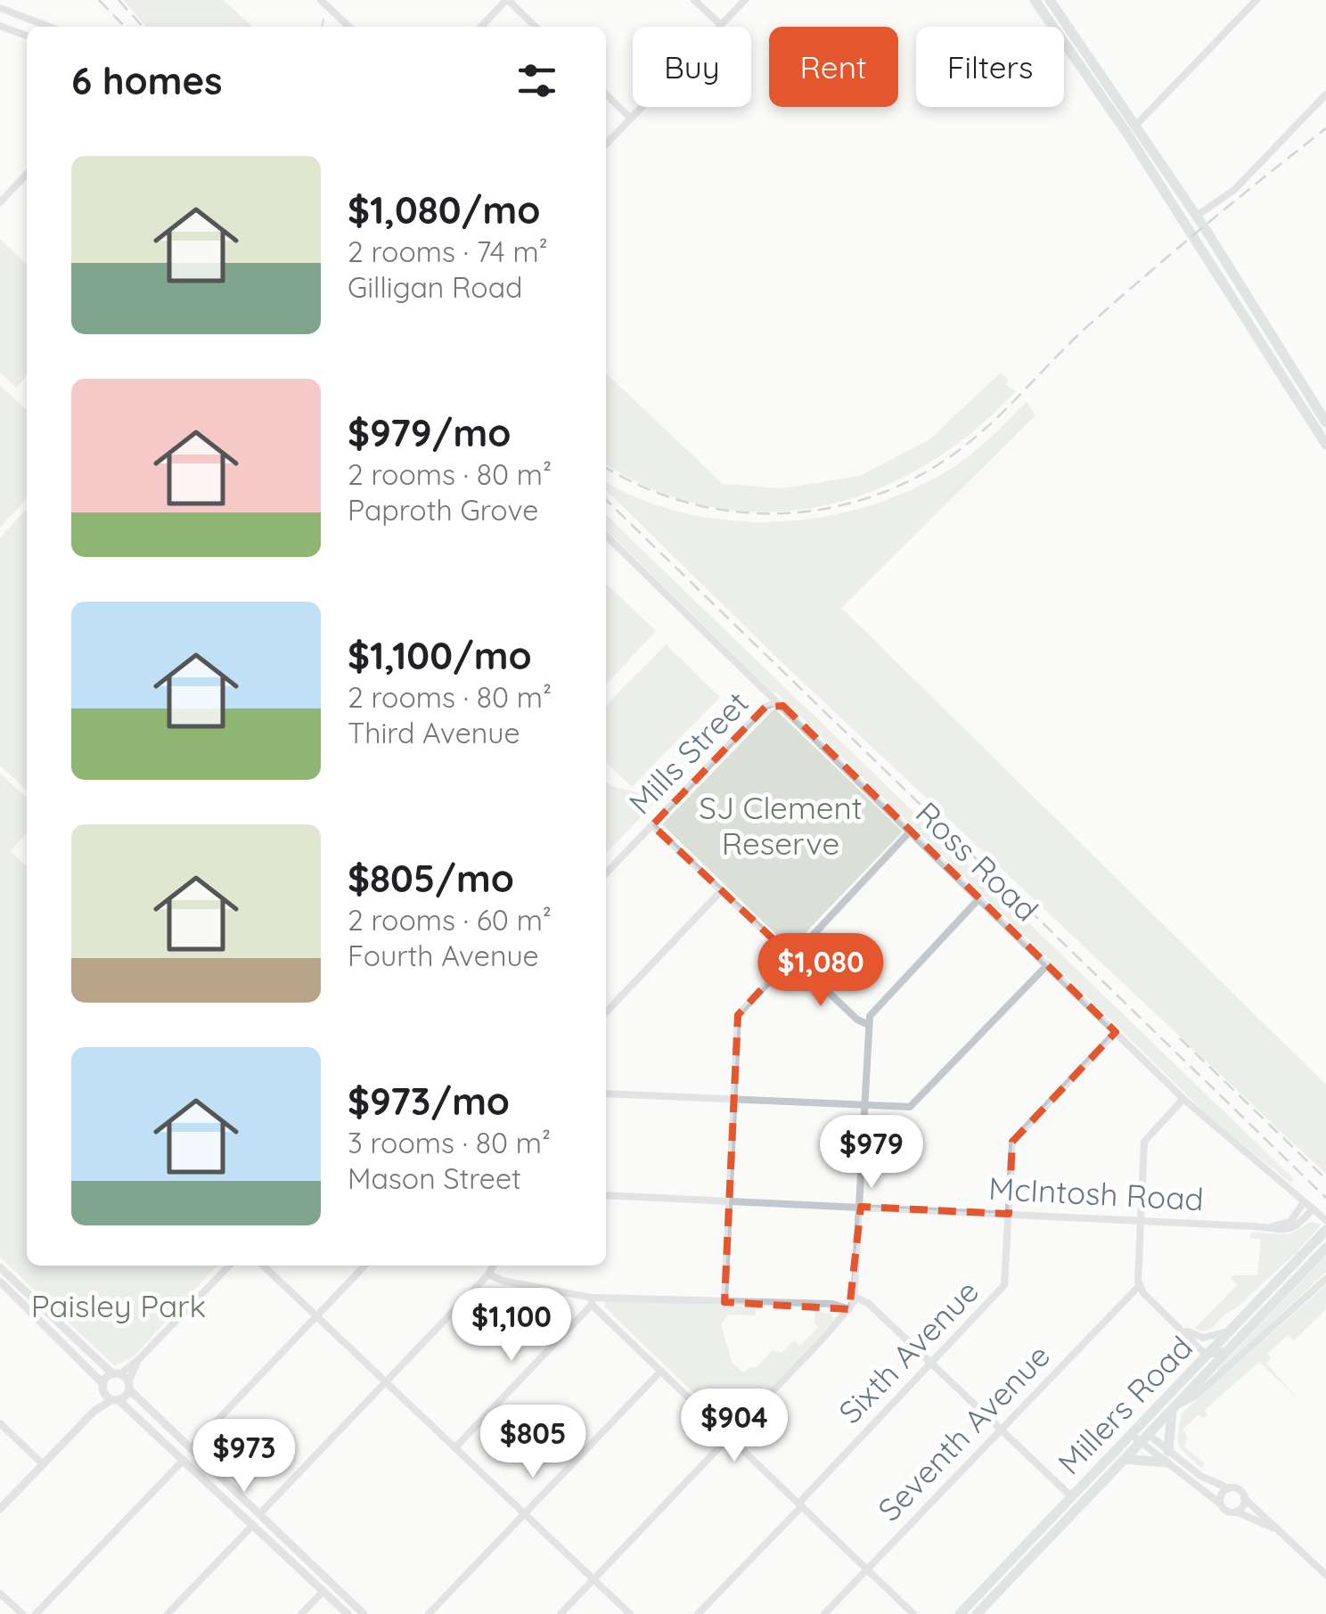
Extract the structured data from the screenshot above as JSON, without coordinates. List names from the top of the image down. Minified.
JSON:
{"streets":{"main road":["Millers Road"],"street":["Mills Street","Ross Road","McIntosh Road","Sixth Avenue","Seventh Avenue"]},"crossings":[["Mills Street","Ross Road"],["Ross Road","McIntosh Road"],["Ross Road","Sixth Avenue"],["McIntosh Road","Sixth Avenue"]],"parks":["SJ Clement Reserve","Paisley Park"],"page":{"chip":["Buy","Rent","Filters"],"heading":"6 homes","list":[{"name":"$1,080/mo","note":"2 rooms · 74 m² · Gilligan Road"},{"name":"$979/mo","note":"2 rooms · 80 m² · Paproth Grove"},{"name":"$1,100/mo","note":"2 rooms · 80 m² · Third Avenue"},{"name":"$805/mo","note":"2 rooms · 60 m² · Fourth Avenue"},{"name":"$973/mo","note":"3 rooms · 80 m² · Mason Street"}],"price":["$1,080","$979","$1,100","$904","$805","$973"]}}
